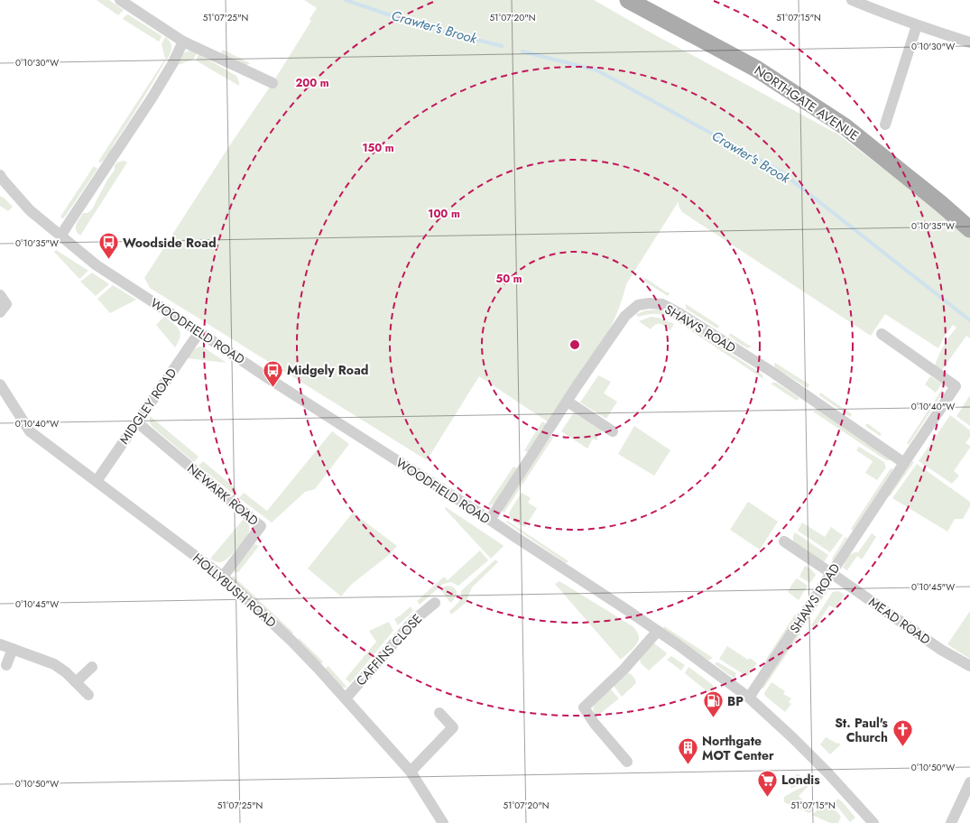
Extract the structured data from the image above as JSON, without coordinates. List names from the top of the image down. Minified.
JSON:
{"streets":{"main road":["NORTHGATE AVENUE"],"street":["SHAWS ROAD","WOODFIELD ROAD","MIDGLEY ROAD","NEWARK ROAD","HOLLYBUSH ROAD","MEAD ROAD","CAFFINS CLOSE"]},"crossings":[["SHAWS ROAD","WOODFIELD ROAD"],["SHAWS ROAD","MEAD ROAD"],["WOODFIELD ROAD","MIDGLEY ROAD"],["MIDGLEY ROAD","NEWARK ROAD"],["MIDGLEY ROAD","HOLLYBUSH ROAD"],["NEWARK ROAD","HOLLYBUSH ROAD"],["HOLLYBUSH ROAD","CAFFINS CLOSE"]],"water":["Crawter's Brook"],"places":{"bus stop":["Woodside Road","Midgely Road"],"fuel station":["BP"],"church":["St. Paul's Church"],"building":["Northgate MOT Center"],"supermarket":["Londis"]},"coordinates":["51°07'25\"N","51°07'20\"N","51°07'15\"N","0°10'30\"W","0°10'35\"W","0°10'40\"W","0°10'45\"W","0°10'50\"W"],"rings":["200 m","150 m","100 m","50 m"]}
